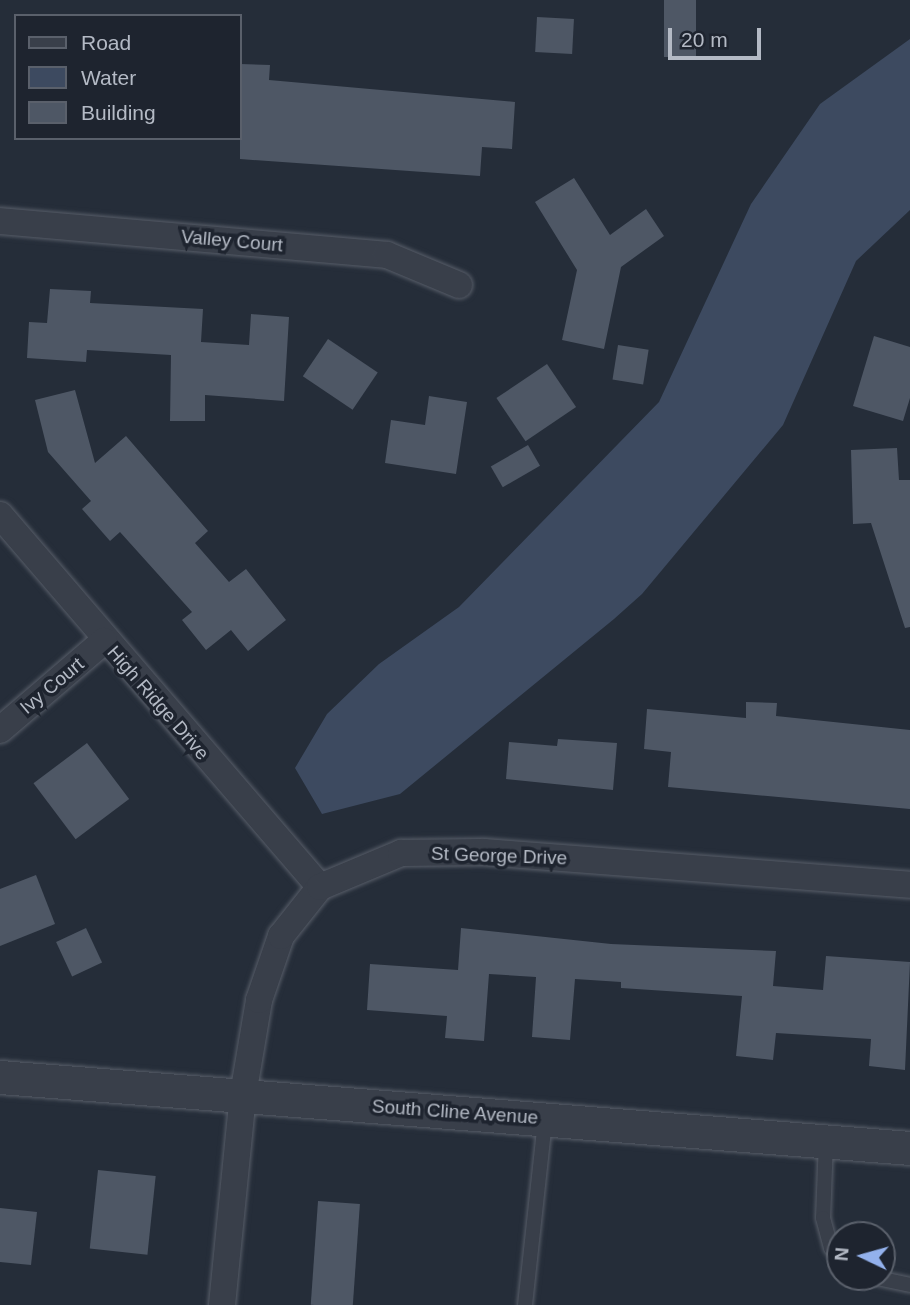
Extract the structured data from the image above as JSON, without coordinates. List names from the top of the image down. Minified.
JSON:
{"streets":{"street":["Valley Court","Ivy Court","High Ridge Drive","St George Drive","South Cline Avenue"]},"crossings":[["Ivy Court","High Ridge Drive"],["High Ridge Drive","St George Drive"],["St George Drive","South Cline Avenue"]],"legend":["Road","Water","Building"],"scale_bar":"20 m","north":"left"}
